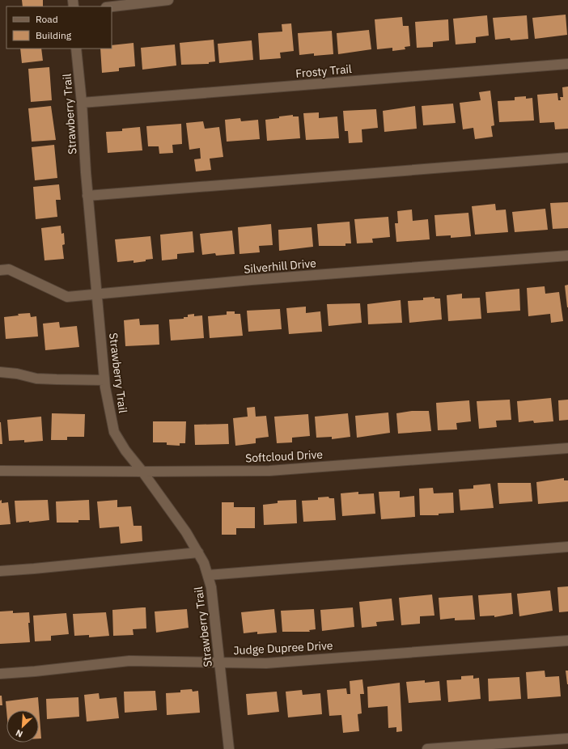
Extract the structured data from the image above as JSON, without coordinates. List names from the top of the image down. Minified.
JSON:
{"streets":{"street":["Frosty Trail","Strawberry Trail","Silverhill Drive","Softcloud Drive","Judge Dupree Drive"]},"crossings":[["Frosty Trail","Strawberry Trail"],["Strawberry Trail","Silverhill Drive"],["Strawberry Trail","Softcloud Drive"],["Strawberry Trail","Judge Dupree Drive"]],"legend":["Road","Building"],"north":"bottom left"}
